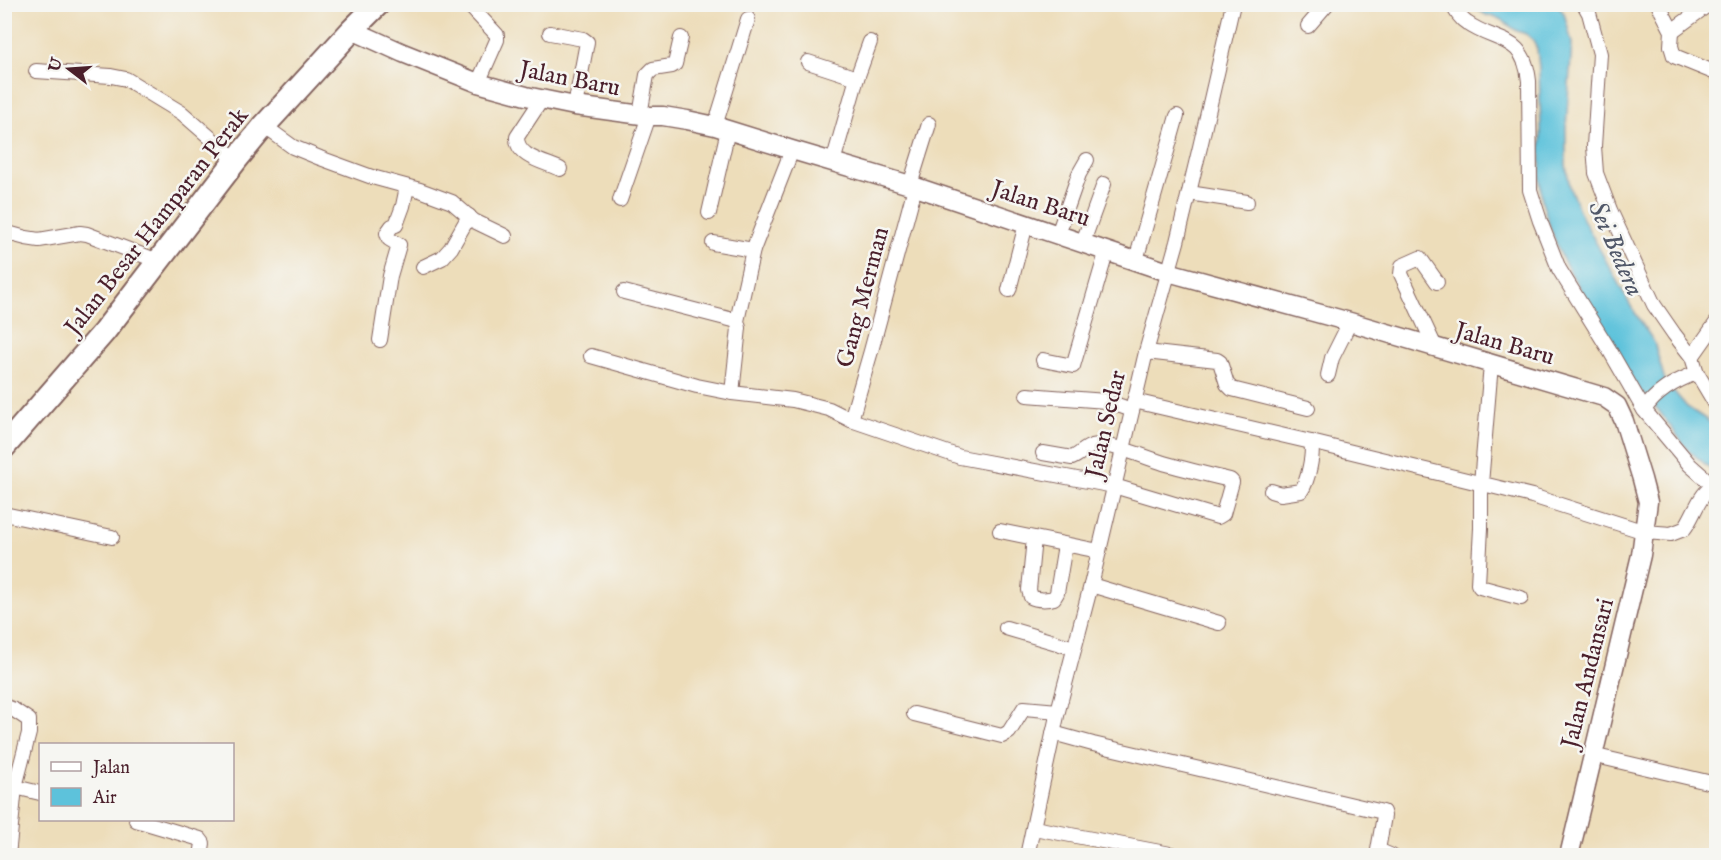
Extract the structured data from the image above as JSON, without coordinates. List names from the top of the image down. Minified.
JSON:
{"streets":{"main road":["Jalan Besar Hamparan Perak"],"street":["Jalan Baru","Gang Merman","Jalan Sedar","Jalan Andansari"]},"crossings":[["Jalan Baru","Jalan Besar Hamparan Perak"],["Jalan Baru","Gang Merman"],["Jalan Baru","Jalan Sedar"],["Jalan Baru","Jalan Andansari"]],"water":["Sei Bedera"],"legend":["Jalan","Air"],"north":"left"}
